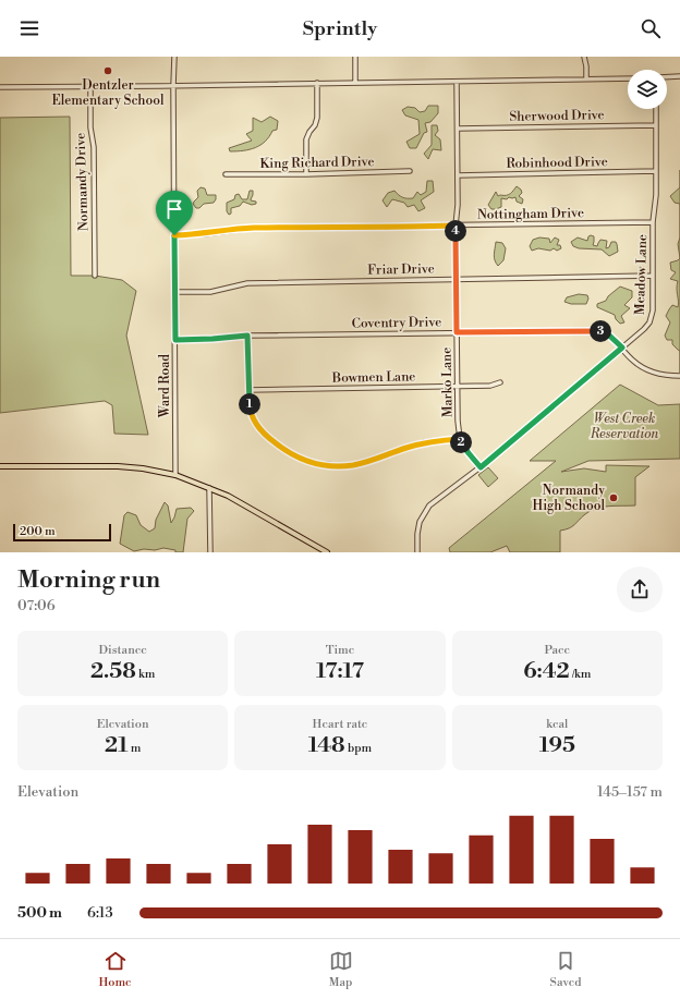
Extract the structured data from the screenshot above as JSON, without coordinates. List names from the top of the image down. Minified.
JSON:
{"streets":{"street":["Sherwood Drive","King Richard Drive","Robinhood Drive","Normandy Drive","Nottingham Drive","Friar Drive","Meadow Lane","Coventry Drive","Bowmen Lane","Marko Lane","Ward Road"]},"crossings":[["Sherwood Drive","Meadow Lane"],["Sherwood Drive","Marko Lane"],["Robinhood Drive","Meadow Lane"],["Robinhood Drive","Marko Lane"],["Nottingham Drive","Meadow Lane"],["Nottingham Drive","Marko Lane"],["Nottingham Drive","Ward Road"],["Friar Drive","Meadow Lane"],["Friar Drive","Marko Lane"],["Friar Drive","Ward Road"],["Meadow Lane","Coventry Drive"],["Coventry Drive","Marko Lane"],["Coventry Drive","Ward Road"],["Bowmen Lane","Marko Lane"]],"parks":["West Creek Reservation"],"places":["Dentzler Elementary School","Normandy High School"],"scale_bar":"200 m","page":{"header":"Sprintly","pins":["4","3","1","2"],"scale":"200 m","heading":["Morning run","07:06"],"stats":[["Distance","2.58 km"],["Time","17:17"],["Pace","6:42 /km"],["Elevation","21 m"],["Heart rate","148 bpm"],["kcal","195"]],"chart":["Elevation","145–157 m"],"list":[{"name":"500 m","note":"6:13"}],"tabs":["Home","Map","Saved"]}}
